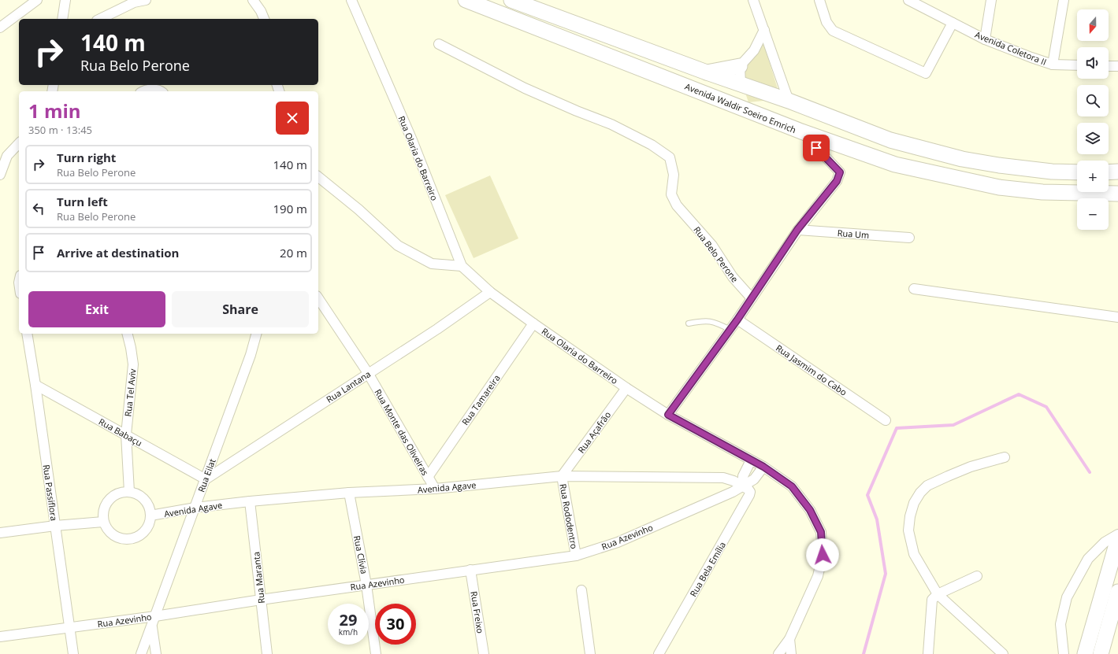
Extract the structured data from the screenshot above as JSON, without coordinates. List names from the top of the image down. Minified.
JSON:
{"streets":{"main road":["Avenida Waldir Soeiro Emrich"],"street":["Avenida Coletora II","Rua Olaria do Barreiro","Rua Um","Rua Belo Perone","Rua Jasmim do Cabo","Rua Lantana","Rua Tel Aviv","Rua Tamareira","Rua Babaçu","Rua Monte das Oliveiras","Rua Açafrão","Rua Eilat","Avenida Agave","Rua Passiflora","Rua Rododentro","Rua Azevinho","Rua Clívia","Rua Bela Emília","Rua Maranta","Rua Freixo"]},"crossings":[["Rua Olaria do Barreiro","Rua Lantana"],["Rua Olaria do Barreiro","Rua Tamareira"],["Rua Olaria do Barreiro","Rua Açafrão"],["Rua Olaria do Barreiro","Rua Azevinho"],["Rua Lantana","Rua Babaçu"],["Rua Lantana","Rua Monte das Oliveiras"],["Rua Lantana","Rua Eilat"],["Rua Tel Aviv","Rua Babaçu"],["Rua Tel Aviv","Avenida Agave"],["Rua Tamareira","Rua Monte das Oliveiras"],["Rua Babaçu","Rua Eilat"],["Rua Babaçu","Rua Passiflora"],["Rua Monte das Oliveiras","Avenida Agave"],["Rua Açafrão","Avenida Agave"],["Rua Açafrão","Rua Rododentro"],["Rua Eilat","Avenida Agave"],["Rua Eilat","Rua Azevinho"],["Avenida Agave","Rua Rododentro"],["Avenida Agave","Rua Azevinho"],["Avenida Agave","Rua Clívia"],["Avenida Agave","Rua Bela Emília"],["Avenida Agave","Rua Maranta"],["Rua Passiflora","Rua Azevinho"],["Rua Rododentro","Rua Azevinho"],["Rua Azevinho","Rua Clívia"],["Rua Azevinho","Rua Bela Emília"],["Rua Azevinho","Rua Maranta"],["Rua Azevinho","Rua Freixo"]],"north":"bottom","page":{"map_buttons":["+","−"],"turn":["140 m","Rua Belo Perone"],"heading":["1 min","350 m · 13:45"],"list":[{"name":"Turn right","note":"Rua Belo Perone","value":"140 m"},{"name":"Turn left","note":"Rua Belo Perone","value":"190 m"},{"name":"Arrive at destination","value":"20 m"}],"buttons":["Exit","Share"],"speed":"29 km/h","limit":"30"}}
